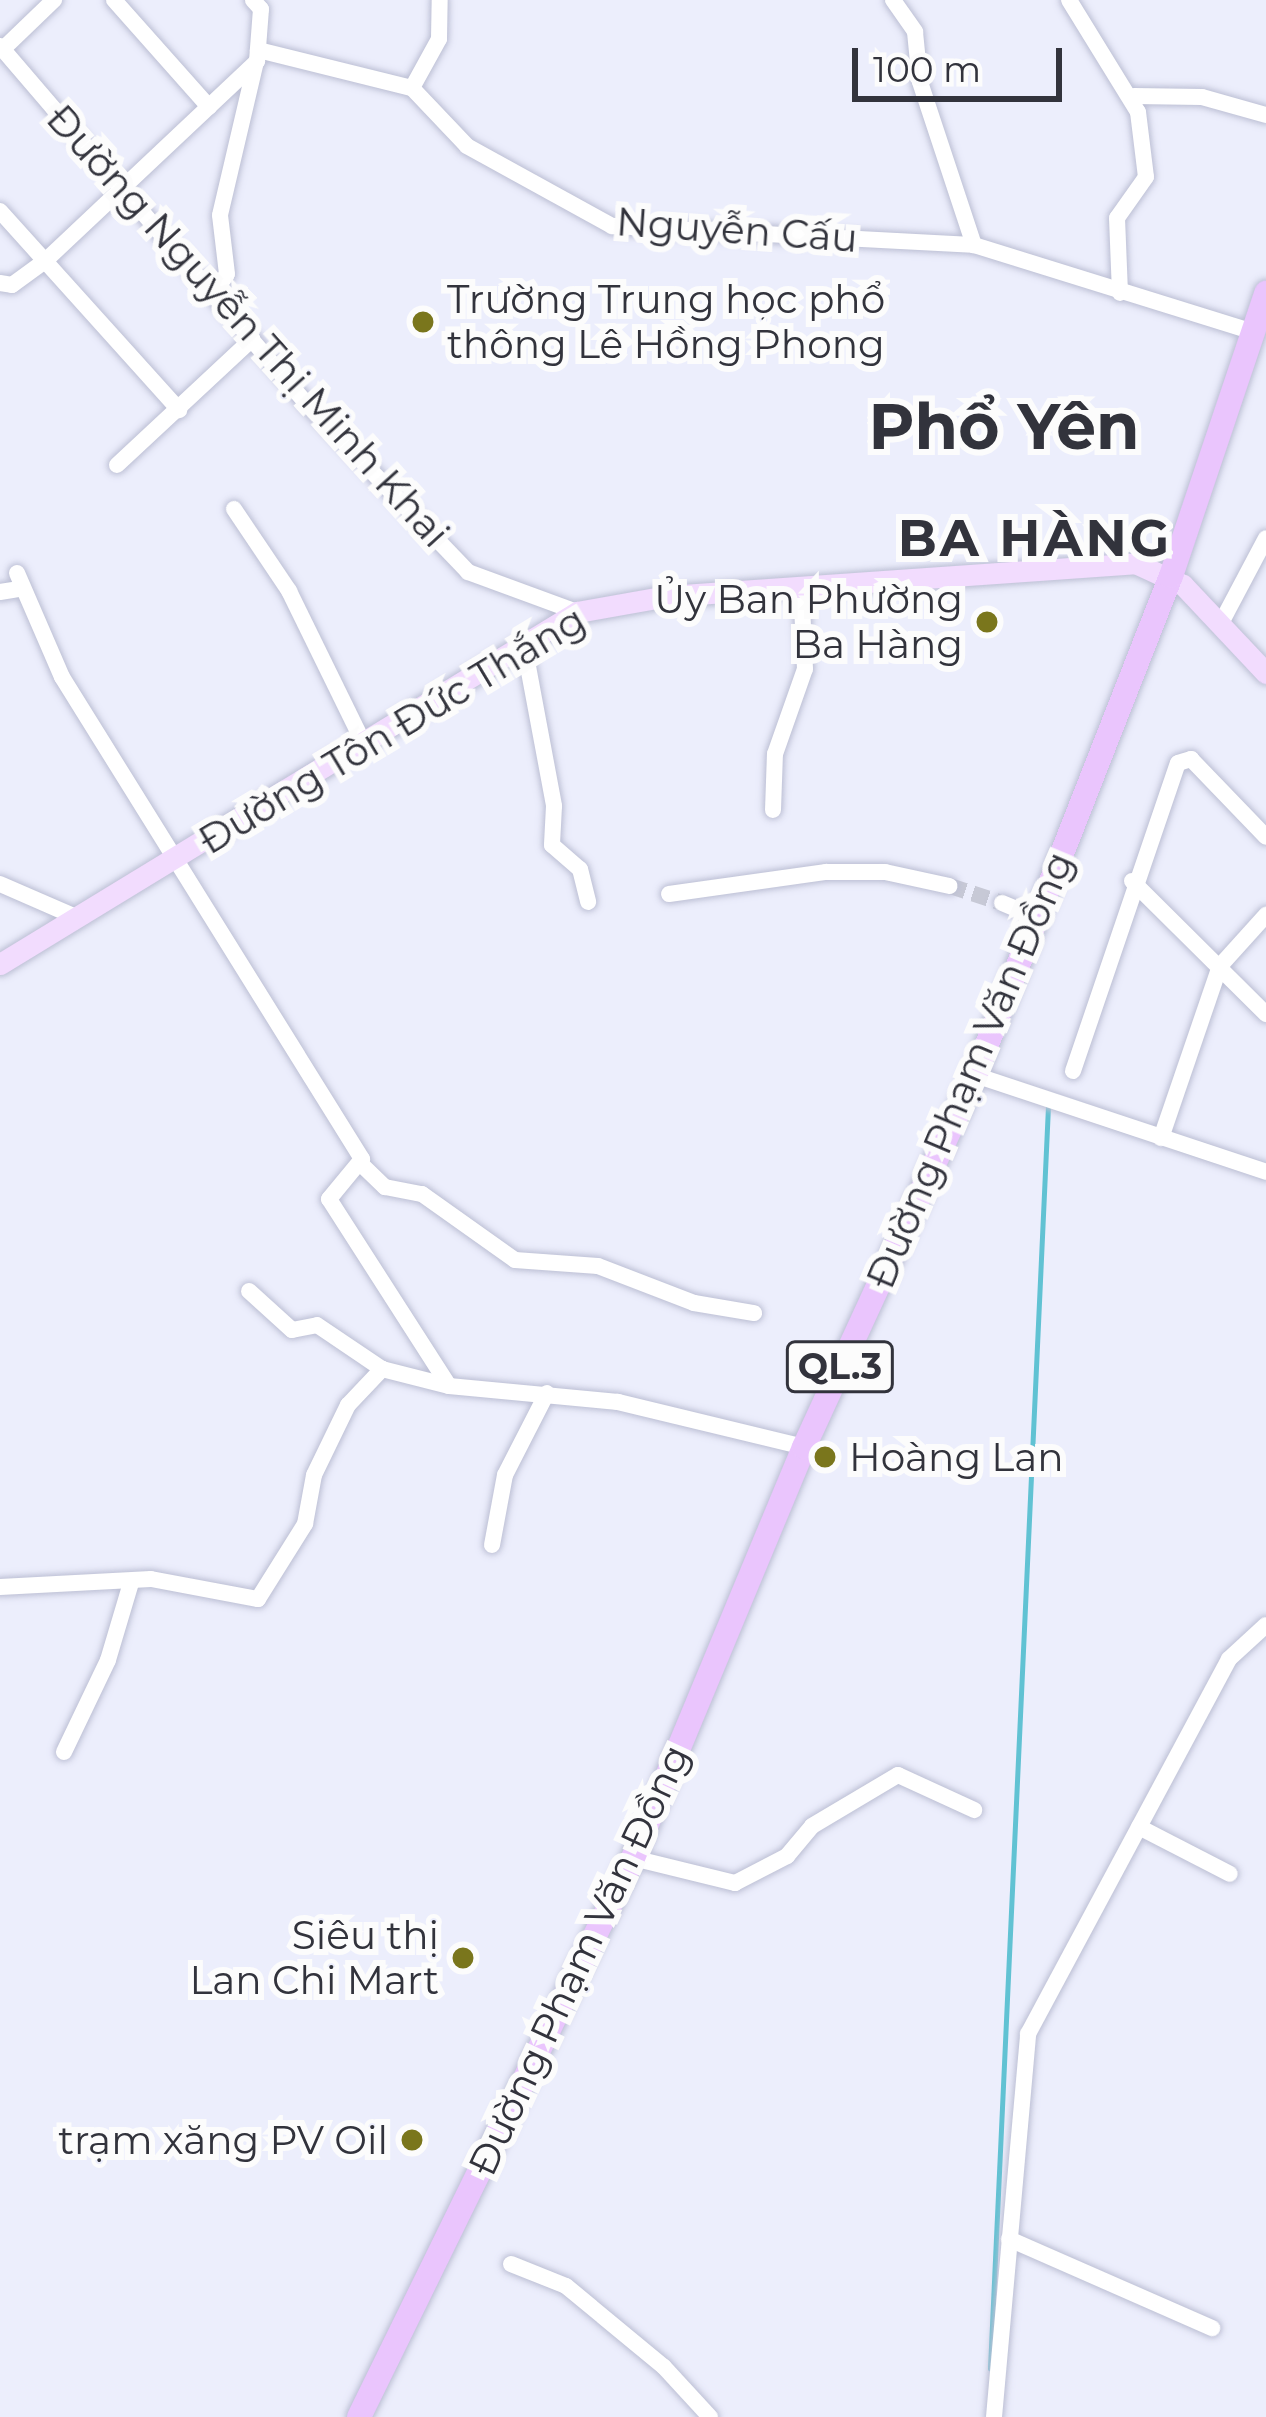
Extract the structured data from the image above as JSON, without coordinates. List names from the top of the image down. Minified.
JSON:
{"streets":{"highway":["Đường Phạm Văn Đồng","QL.3"],"main road":["Đường Tôn Đức Thắng"],"street":["Nguyễn Cấu","Đường Nguyễn Thị Minh Khai"]},"crossings":[["Nguyễn Cấu","Đường Phạm Văn Đồng"],["Đường Nguyễn Thị Minh Khai","Đường Tôn Đức Thắng"],["Đường Tôn Đức Thắng","Đường Phạm Văn Đồng"]],"districts":["Phổ Yên","BA HÀNG"],"places":["Trường Trung học phổ thông Lê Hồng Phong","Ủy Ban Phường Ba Hàng","Hoàng Lan","Siêu thị Lan Chi Mart","trạm xăng PV Oil"],"scale_bar":"100 m"}
